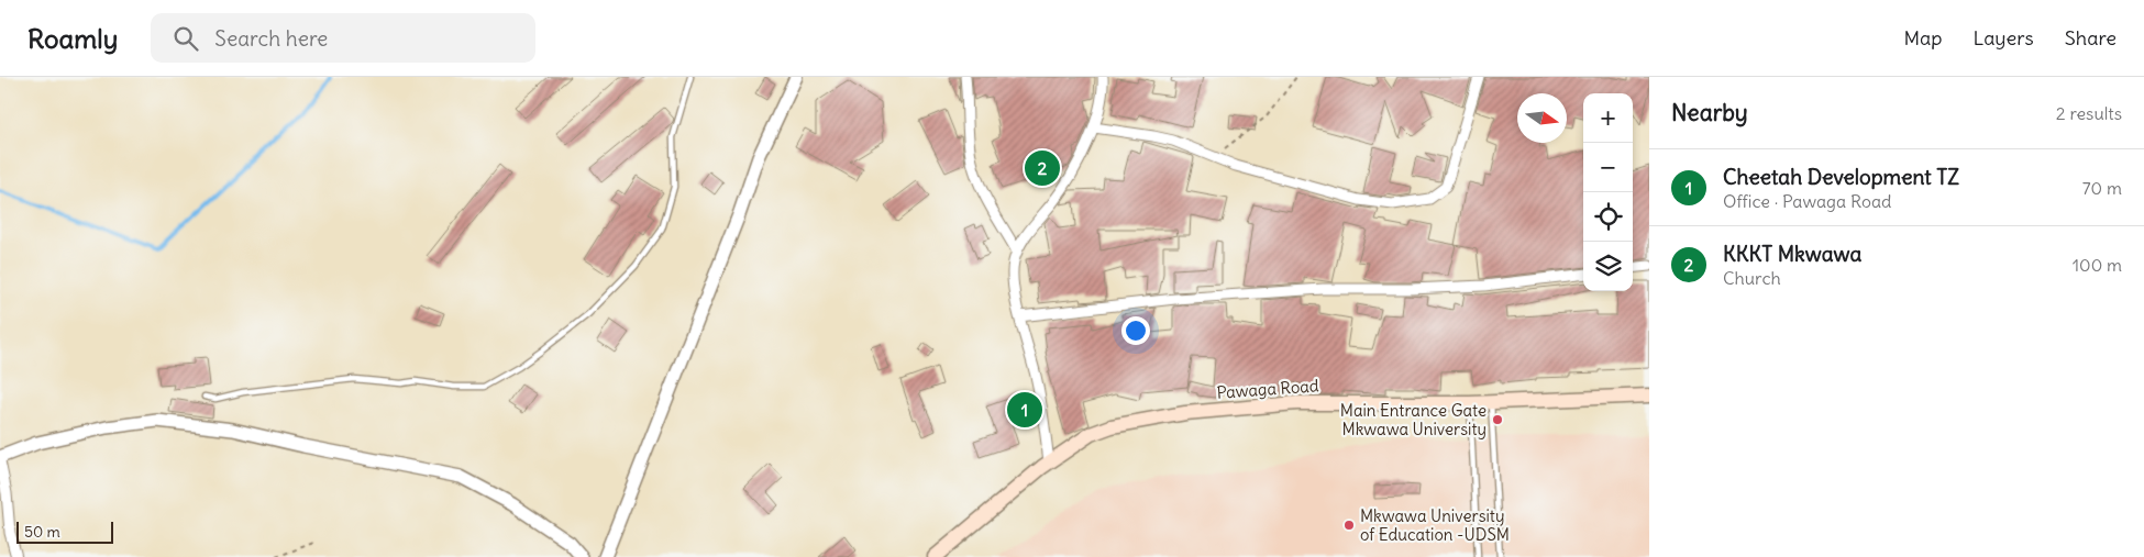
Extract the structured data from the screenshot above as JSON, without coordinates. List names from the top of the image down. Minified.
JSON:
{"streets":{"main road":["Pawaga Road"]},"places":["Main Entrance Gate Mkwawa University","Mkwawa University of Education -UDSM"],"scale_bar":"50 m","north":"right","page":{"header":"Roamly","search":"Search here","nav":["Map","Layers","Share"],"heading":["Nearby","2 results"],"map_buttons":["+","−"],"pins":["2","1"],"list":[{"mark":"1","name":"Cheetah Development TZ","note":"Office · Pawaga Road","value":"70 m"},{"mark":"2","name":"KKKT Mkwawa","note":"Church","value":"100 m"}],"scale":"50 m"}}
